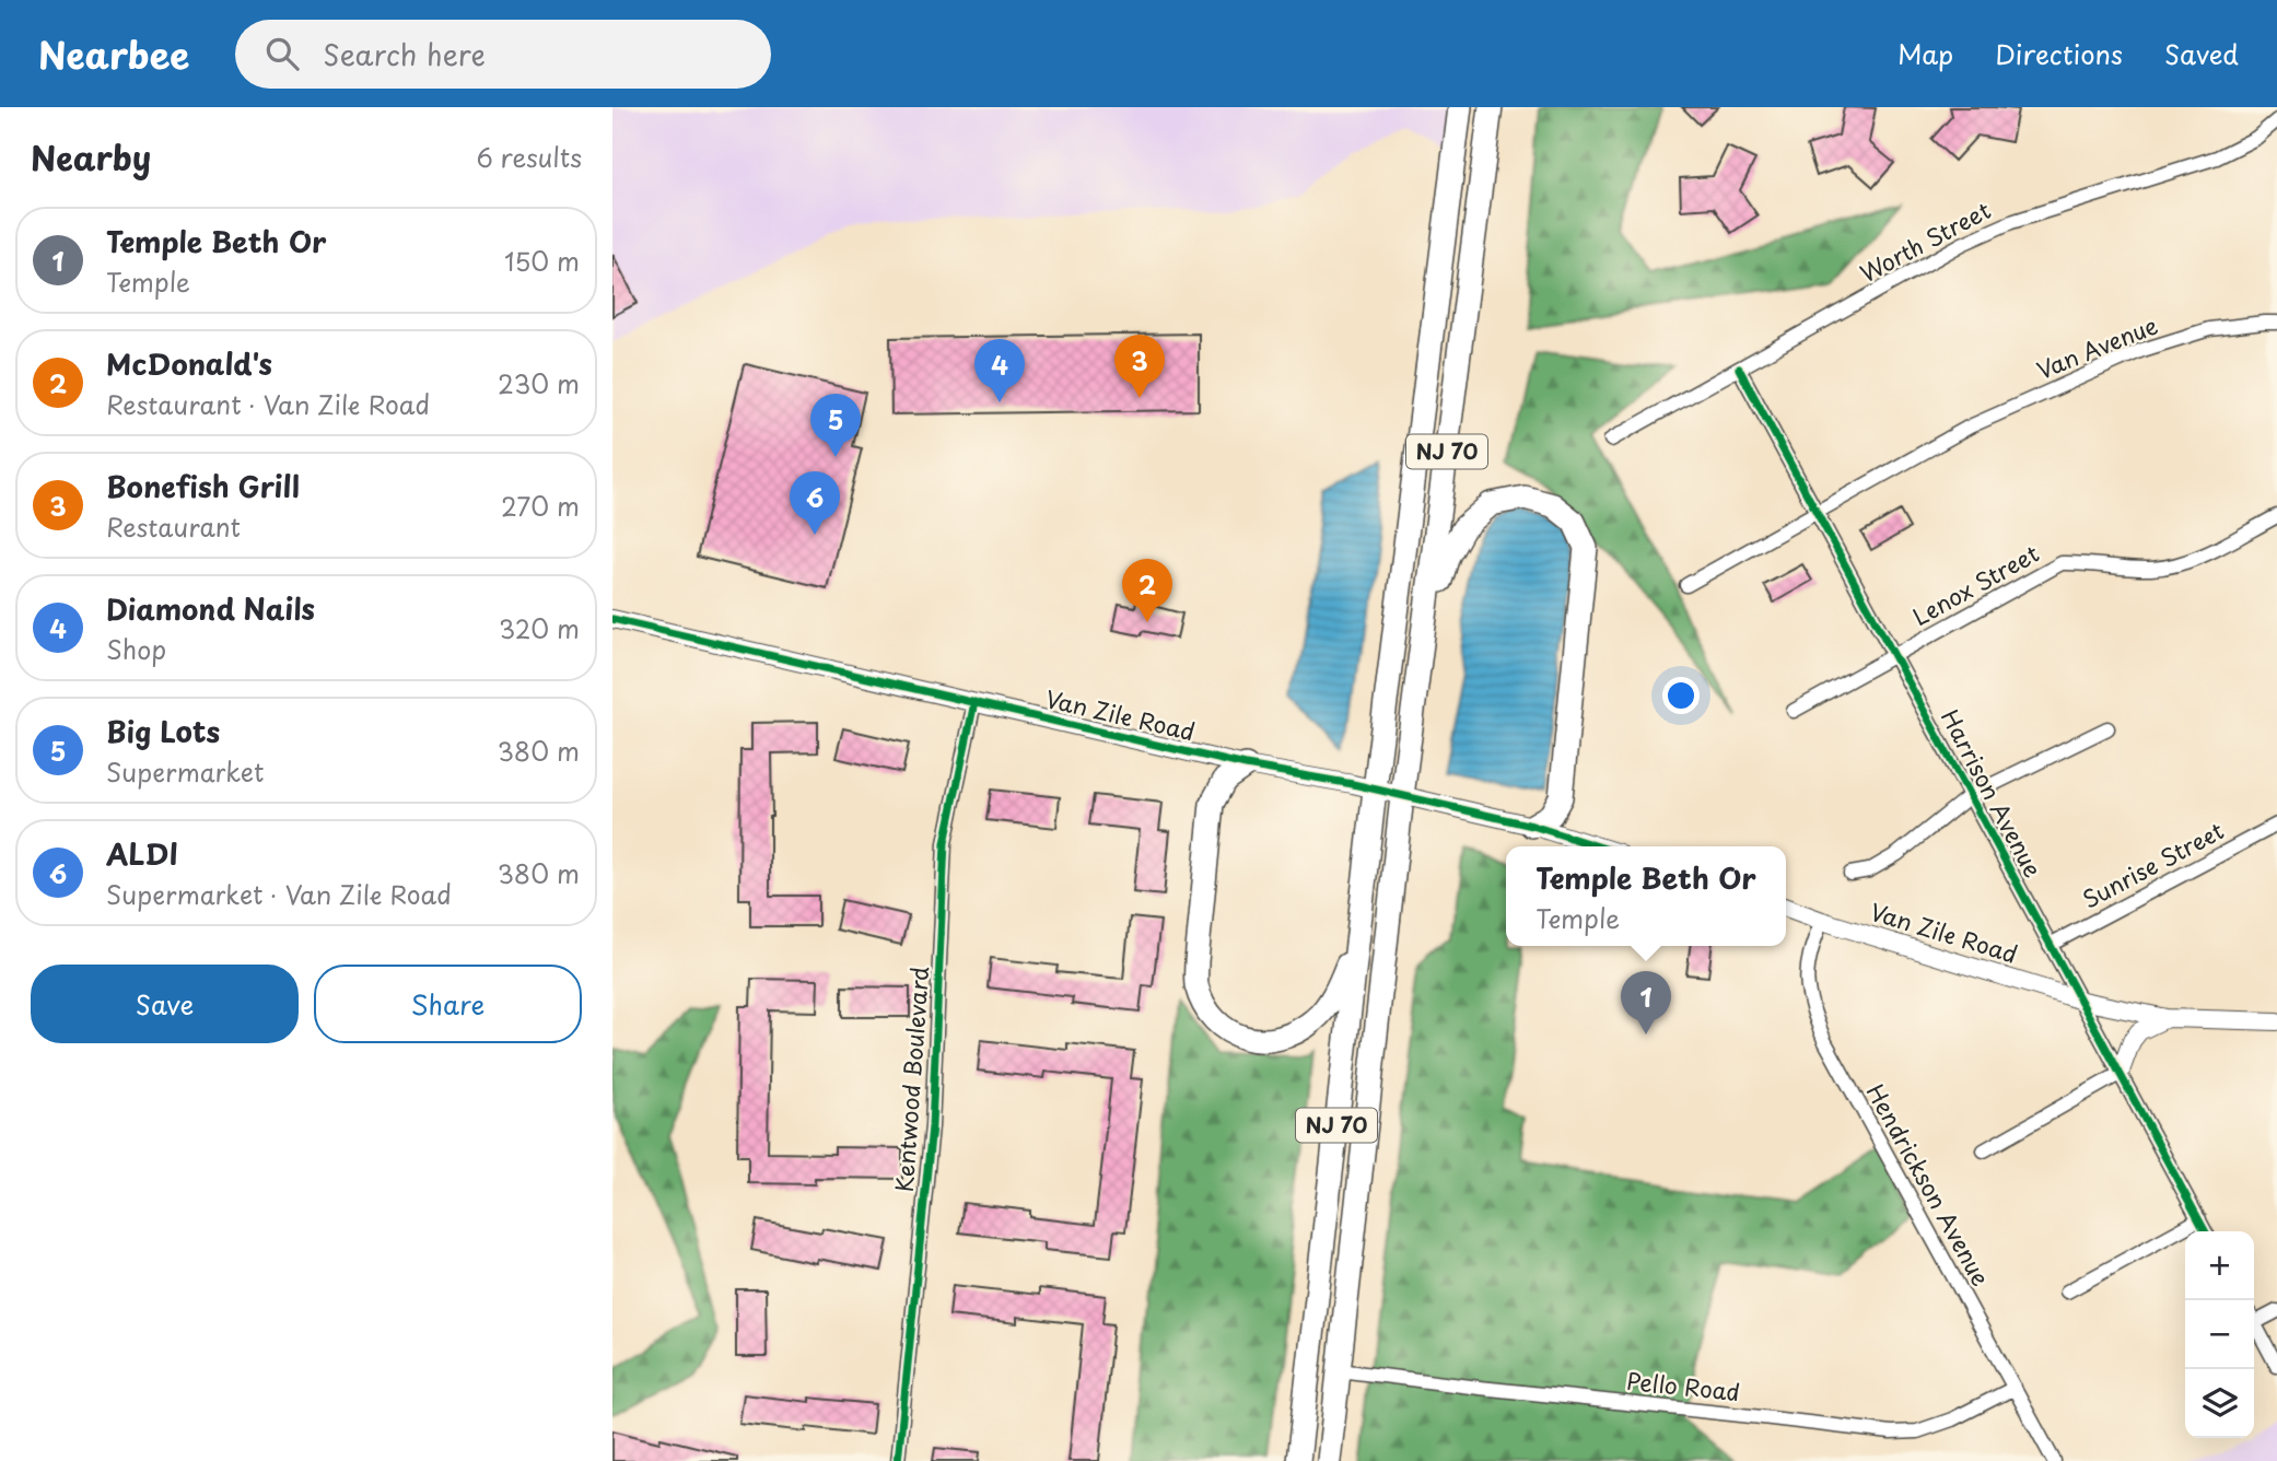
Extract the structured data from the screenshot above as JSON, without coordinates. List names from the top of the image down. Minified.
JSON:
{"streets":{"highway":["NJ 70"],"street":["Worth Street","Van Avenue","Lenox Street","Van Zile Road","Harrison Avenue","Sunrise Street","Kentwood Boulevard","Hendrickson Avenue","Pello Road"]},"crossings":[["Worth Street","Harrison Avenue"],["Van Avenue","Harrison Avenue"],["NJ 70","Van Zile Road"],["NJ 70","Pello Road"],["Lenox Street","Harrison Avenue"],["Van Zile Road","Harrison Avenue"],["Van Zile Road","Kentwood Boulevard"],["Van Zile Road","Hendrickson Avenue"],["Harrison Avenue","Sunrise Street"],["Hendrickson Avenue","Pello Road"]],"page":{"header":"Nearbee","search":"Search here","nav":["Map","Directions","Saved"],"heading":["Nearby","6 results"],"list":[{"mark":"1","name":"Temple Beth Or","note":"Temple","value":"150 m"},{"mark":"2","name":"McDonald's","note":"Restaurant · Van Zile Road","value":"230 m"},{"mark":"3","name":"Bonefish Grill","note":"Restaurant","value":"270 m"},{"mark":"4","name":"Diamond Nails","note":"Shop","value":"320 m"},{"mark":"5","name":"Big Lots","note":"Supermarket","value":"380 m"},{"mark":"6","name":"ALDI","note":"Supermarket · Van Zile Road","value":"380 m"}],"pins":["3","4","5","6","2","1"],"popup":["Temple Beth Or","Temple"],"buttons":["Save","Share"],"map_buttons":["+","−"]}}
